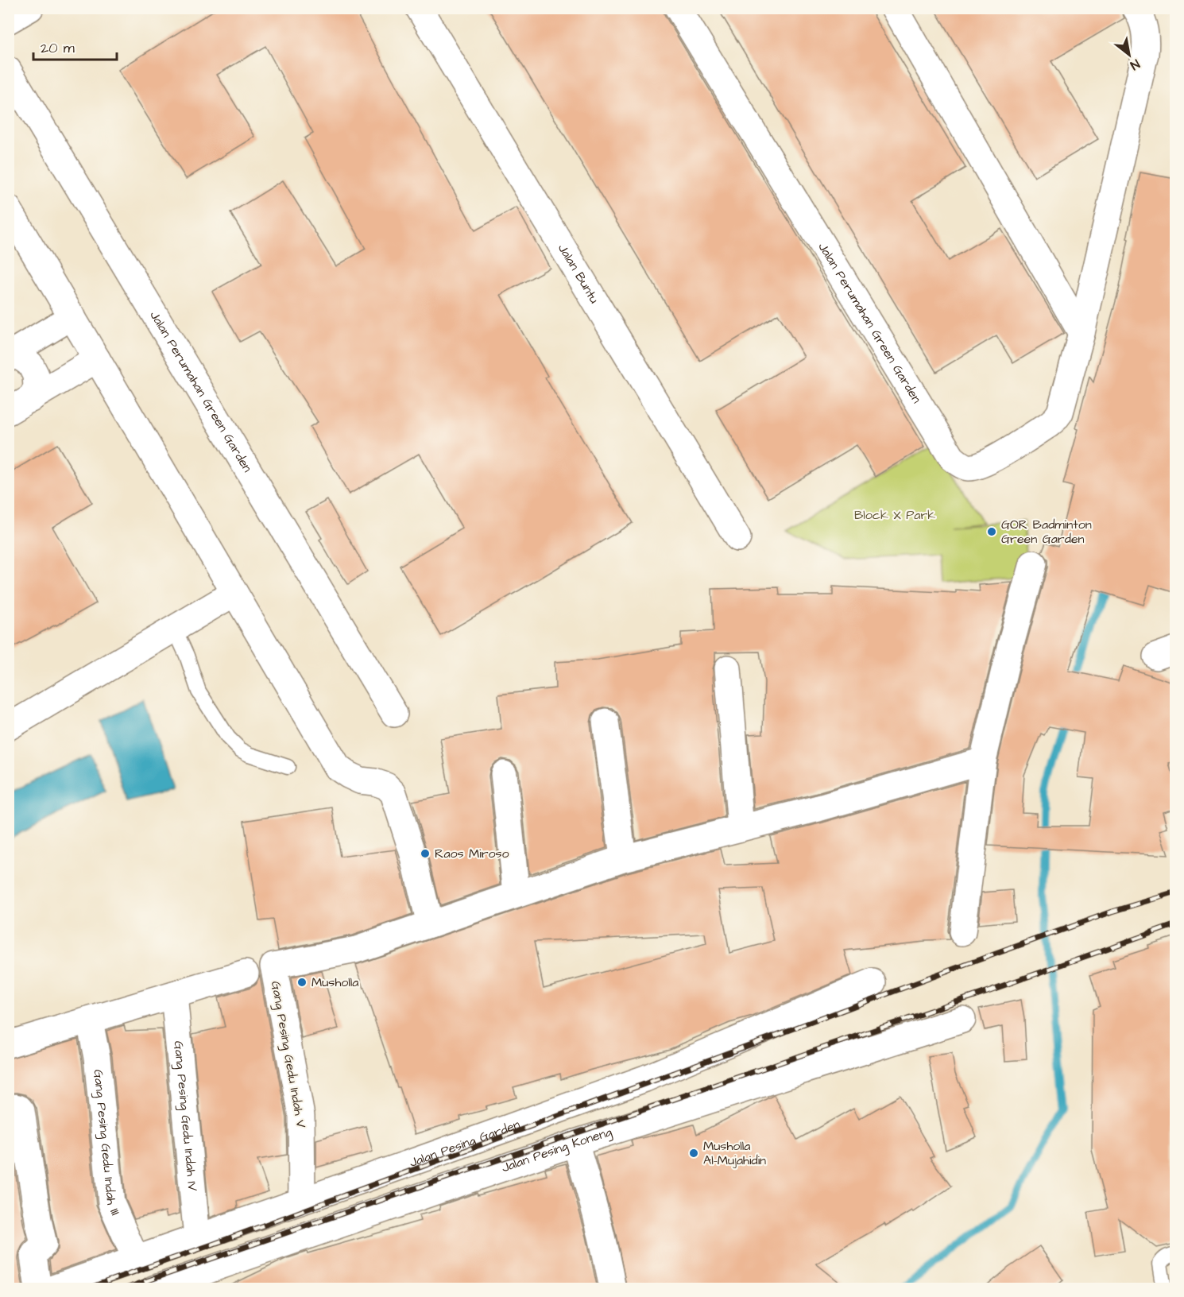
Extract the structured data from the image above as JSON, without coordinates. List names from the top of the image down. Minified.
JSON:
{"streets":{"street":["Jalan Buntu","Jalan Perumahan Green Garden","Gang Pesing Gedu Indah V","Gang Pesing Gedu Indah IV","Gang Pesing Gedu Indah III","Jalan Pesing Garden","Jalan Pesing Koneng"]},"crossings":[["Gang Pesing Gedu Indah V","Jalan Pesing Garden"],["Gang Pesing Gedu Indah IV","Jalan Pesing Garden"],["Gang Pesing Gedu Indah III","Jalan Pesing Garden"]],"parks":["Block X Park"],"places":["GOR Badminton Green Garden","Raos Miroso","Musholla","Musholla Al-Mujahidin"],"scale_bar":"20 m","north":"bottom right"}
